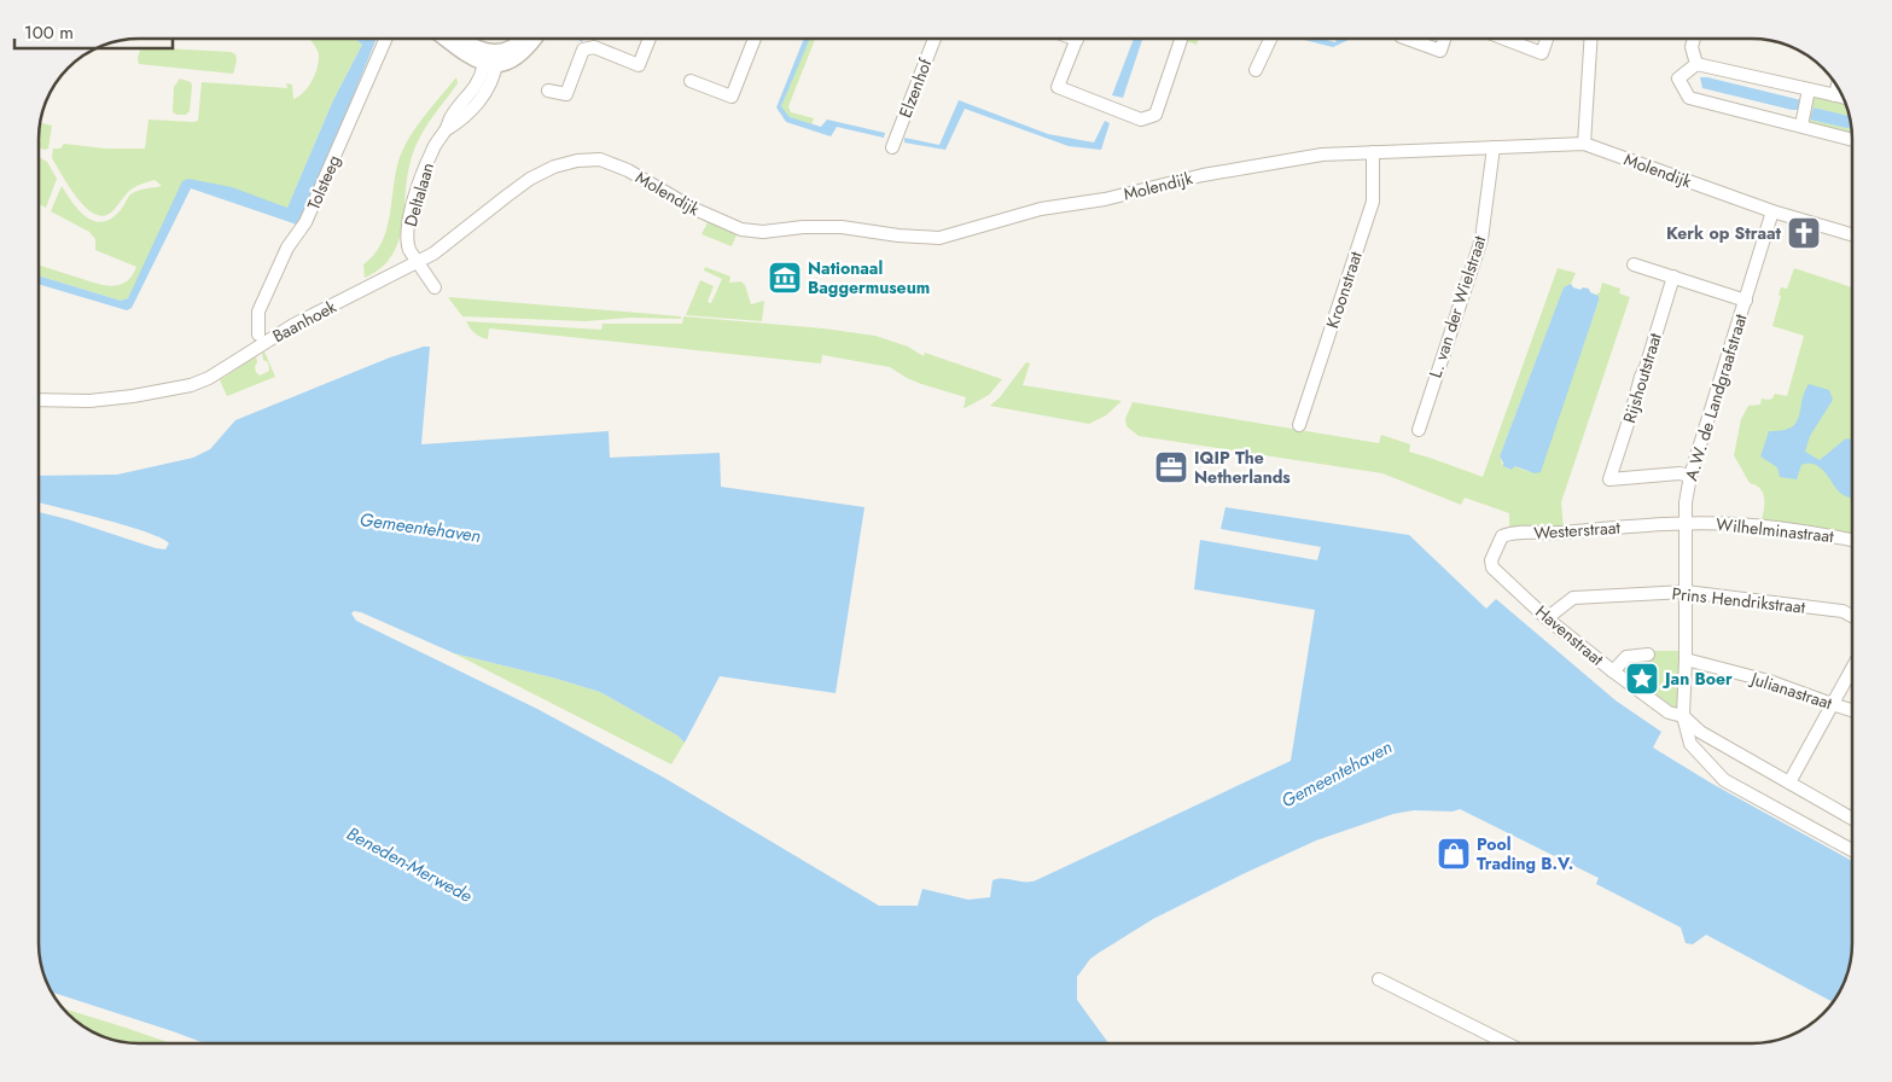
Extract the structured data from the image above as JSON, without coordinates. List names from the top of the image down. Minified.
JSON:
{"streets":{"street":["Elzenhof","Molendijk","Tolsteeg","Deltalaan","Kroonstraat","L. van der Wielstraat","Baanhoek","Rijshoutstraat","A.W. de Landgraafstraat","Westerstraat","Wilhelminastraat","Prins Hendrikstraat","Havenstraat","Julianastraat"]},"crossings":[["Molendijk","Kroonstraat"],["Molendijk","L. van der Wielstraat"],["Molendijk","Baanhoek"],["Molendijk","A.W. de Landgraafstraat"],["Deltalaan","Baanhoek"],["Rijshoutstraat","A.W. de Landgraafstraat"],["A.W. de Landgraafstraat","Westerstraat"],["A.W. de Landgraafstraat","Wilhelminastraat"],["A.W. de Landgraafstraat","Prins Hendrikstraat"],["A.W. de Landgraafstraat","Havenstraat"],["A.W. de Landgraafstraat","Julianastraat"],["Westerstraat","Wilhelminastraat"],["Westerstraat","Havenstraat"],["Prins Hendrikstraat","Havenstraat"]],"water":["Gemeentehaven","Beneden-Merwede"],"places":{"church":["Kerk op Straat"],"museum":["Nationaal Baggermuseum"],"office":["IQIP The Netherlands"],"place":["Jan Boer"],"shop":["Pool Trading B.V."]},"scale_bar":"100 m"}
